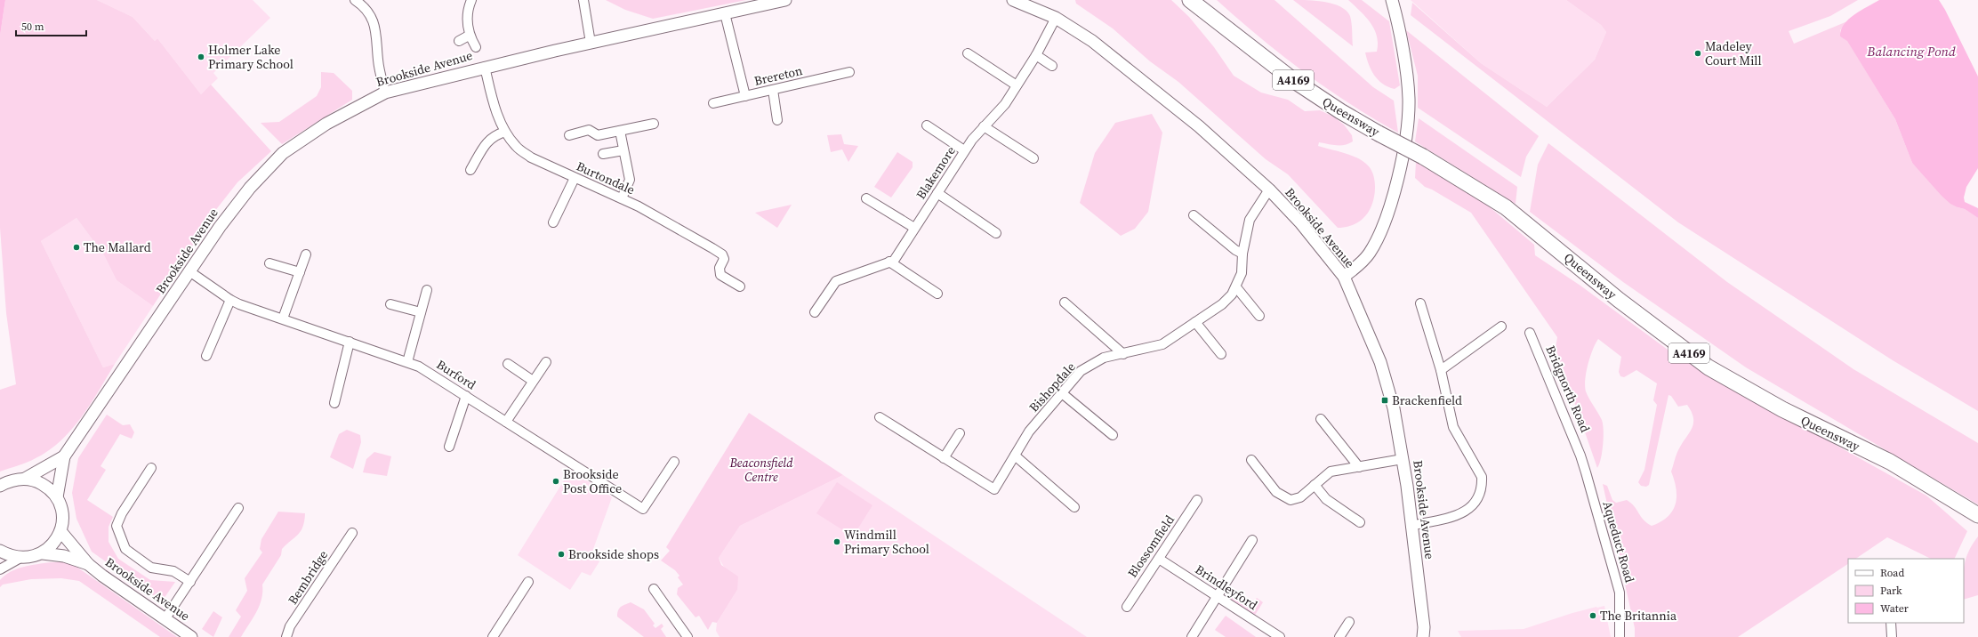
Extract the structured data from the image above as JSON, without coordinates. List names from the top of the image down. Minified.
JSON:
{"streets":{"main road":["A4169","Queensway"],"street":["Brookside Avenue","Brereton","Blakemore","Burtondale","Burford","Bishopdale","Bridgnorth Road","Aqueduct Road","Blossomfield","Bembridge","Brindleyford"]},"crossings":[["Brookside Avenue","Blakemore"],["Brookside Avenue","Burtondale"],["Brookside Avenue","Burford"],["Brookside Avenue","Bishopdale"],["Bridgnorth Road","Aqueduct Road"],["Blossomfield","Brindleyford"]],"water":["Balancing Pond"],"parks":["Beaconsfield Centre"],"places":{"other":["Madeley Court Mill","Holmer Lake Primary School","The Mallard","Brookside Post Office","Windmill Primary School","Brookside shops","The Britannia"],"transit":["Brackenfield"]},"legend":["Road","Park","Water"],"scale_bar":"50 m"}
